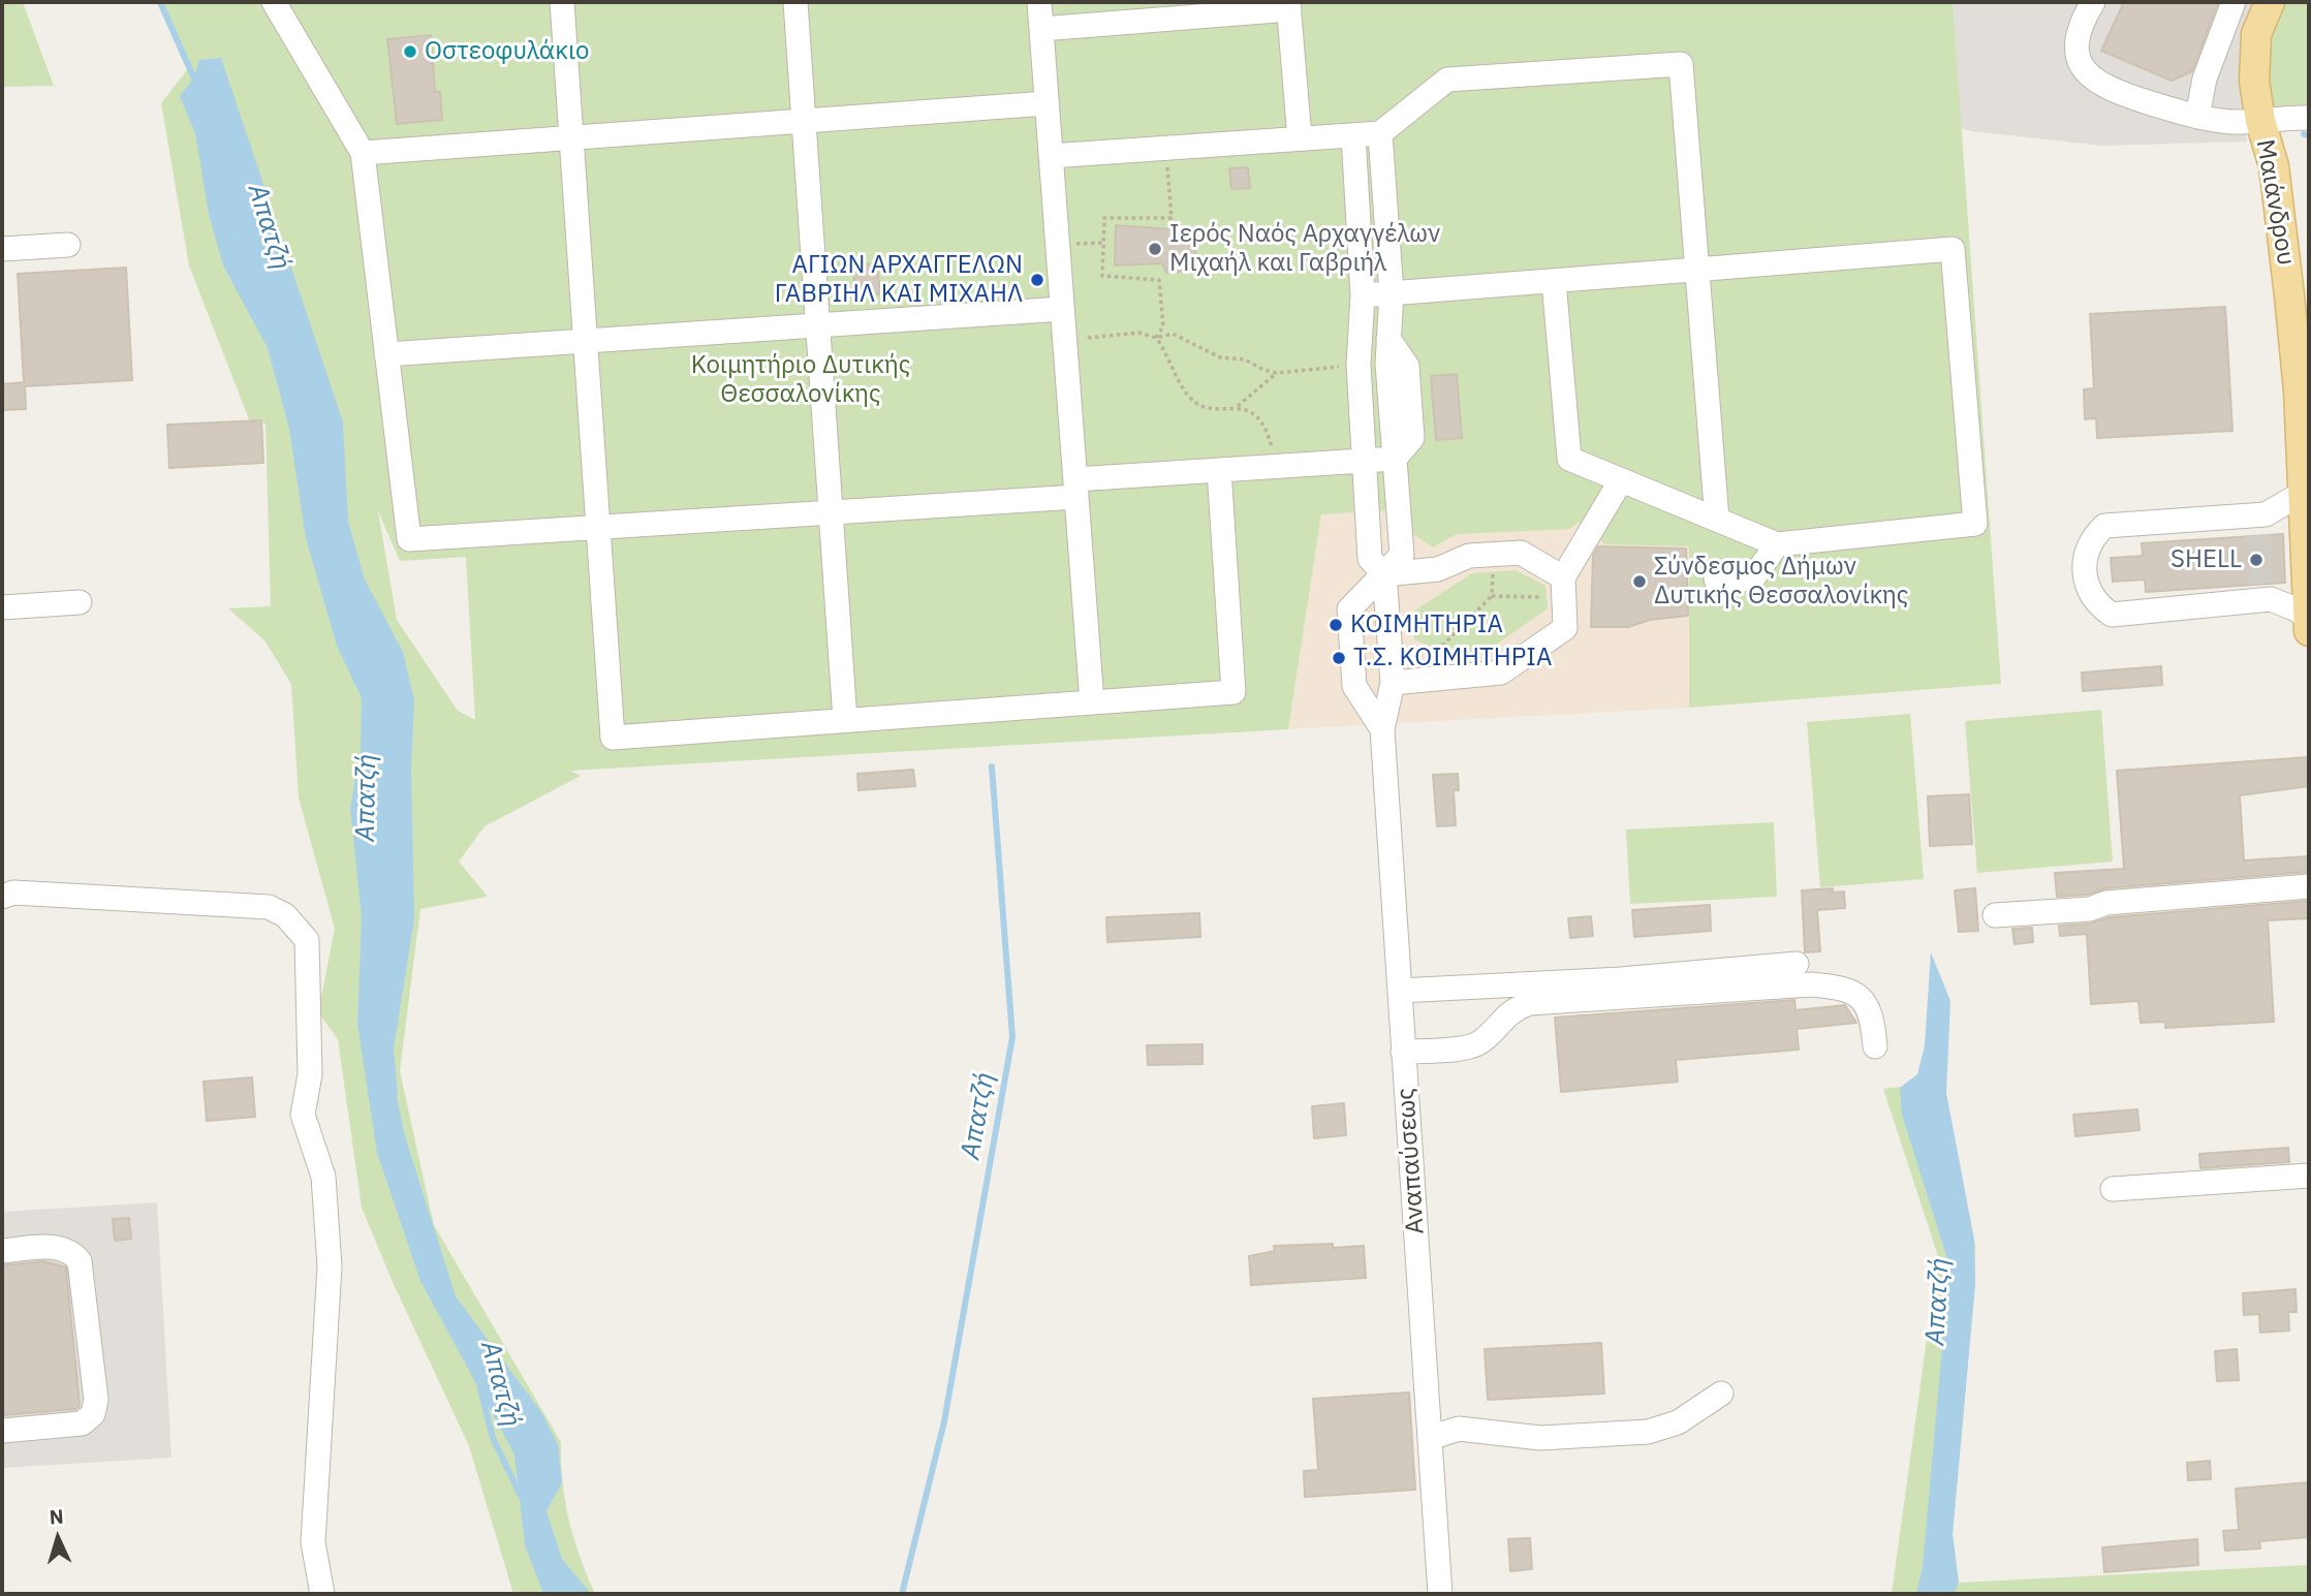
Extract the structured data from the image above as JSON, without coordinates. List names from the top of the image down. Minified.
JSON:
{"streets":{"main road":["Μαιάνδρου"],"street":["Αναπαύσεως"]},"water":["Απατζή"],"parks":["Κοιμητήριο Δυτικής Θεσσαλονίκης"],"places":["Οστεοφυλάκιο","Ιερός Ναός Αρχαγγέλων Μιχαήλ και Γαβριήλ","ΑΓΙΩΝ ΑΡΧΑΓΓΕΛΩΝ ΓΑΒΡΙΗΛ ΚΑΙ ΜΙΧΑΗΛ","SHELL","Σύνδεσμος Δήμων Δυτικής Θεσσαλονίκης","ΚΟΙΜΗΤΗΡΙΑ","Τ.Σ. ΚΟΙΜΗΤΗΡΙΑ"],"north":"top"}
